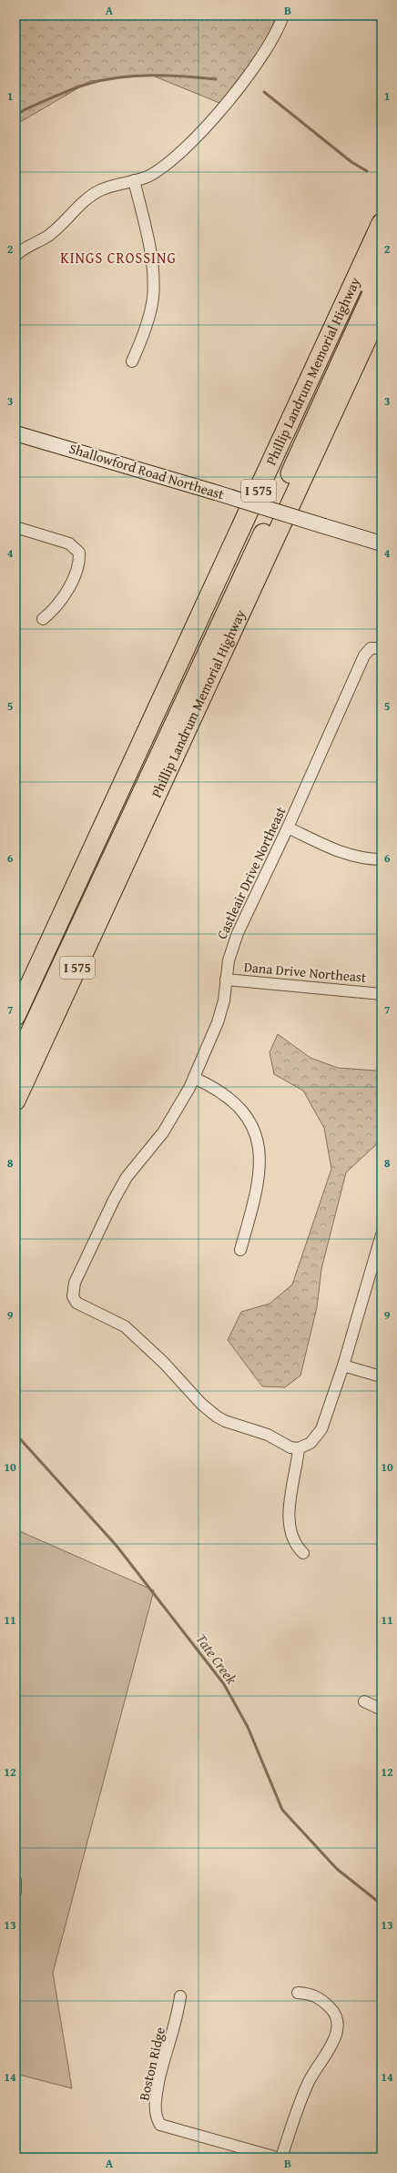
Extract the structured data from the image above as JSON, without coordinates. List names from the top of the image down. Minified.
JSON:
{"streets":{"highway":["Phillip Landrum Memorial Highway","I 575"],"street":["Shallowford Road Northeast","Castleair Drive Northeast","Dana Drive Northeast","Boston Ridge"]},"crossings":[["Castleair Drive Northeast","Dana Drive Northeast"]],"districts":["KINGS CROSSING"],"water":["Tate Creek"],"grid":{"columns":["A","B"],"rows":["1","2","3","4","5","6","7","8","9","10","11","12","13","14"]}}
